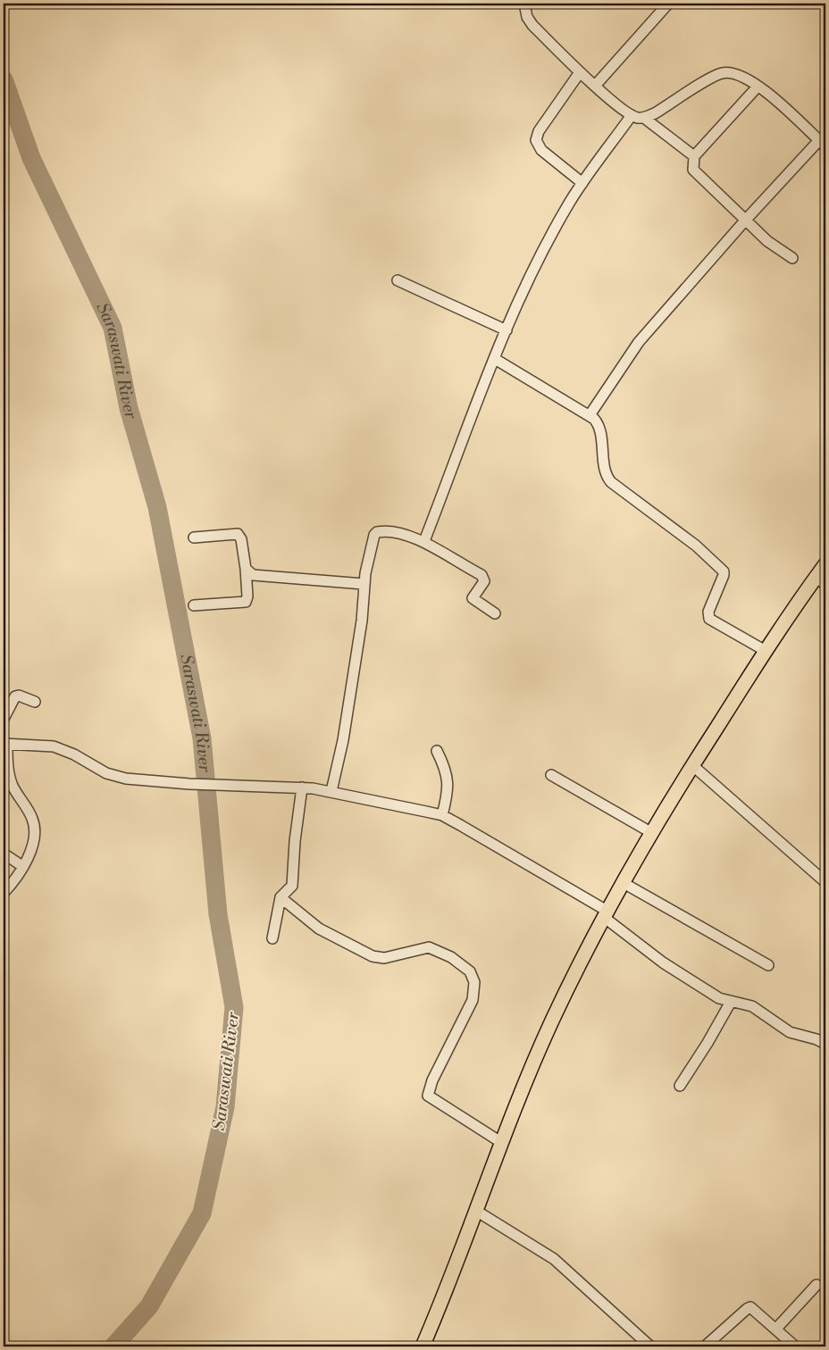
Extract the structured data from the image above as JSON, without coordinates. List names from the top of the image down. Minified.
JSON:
{"water":["Saraswati River"]}
